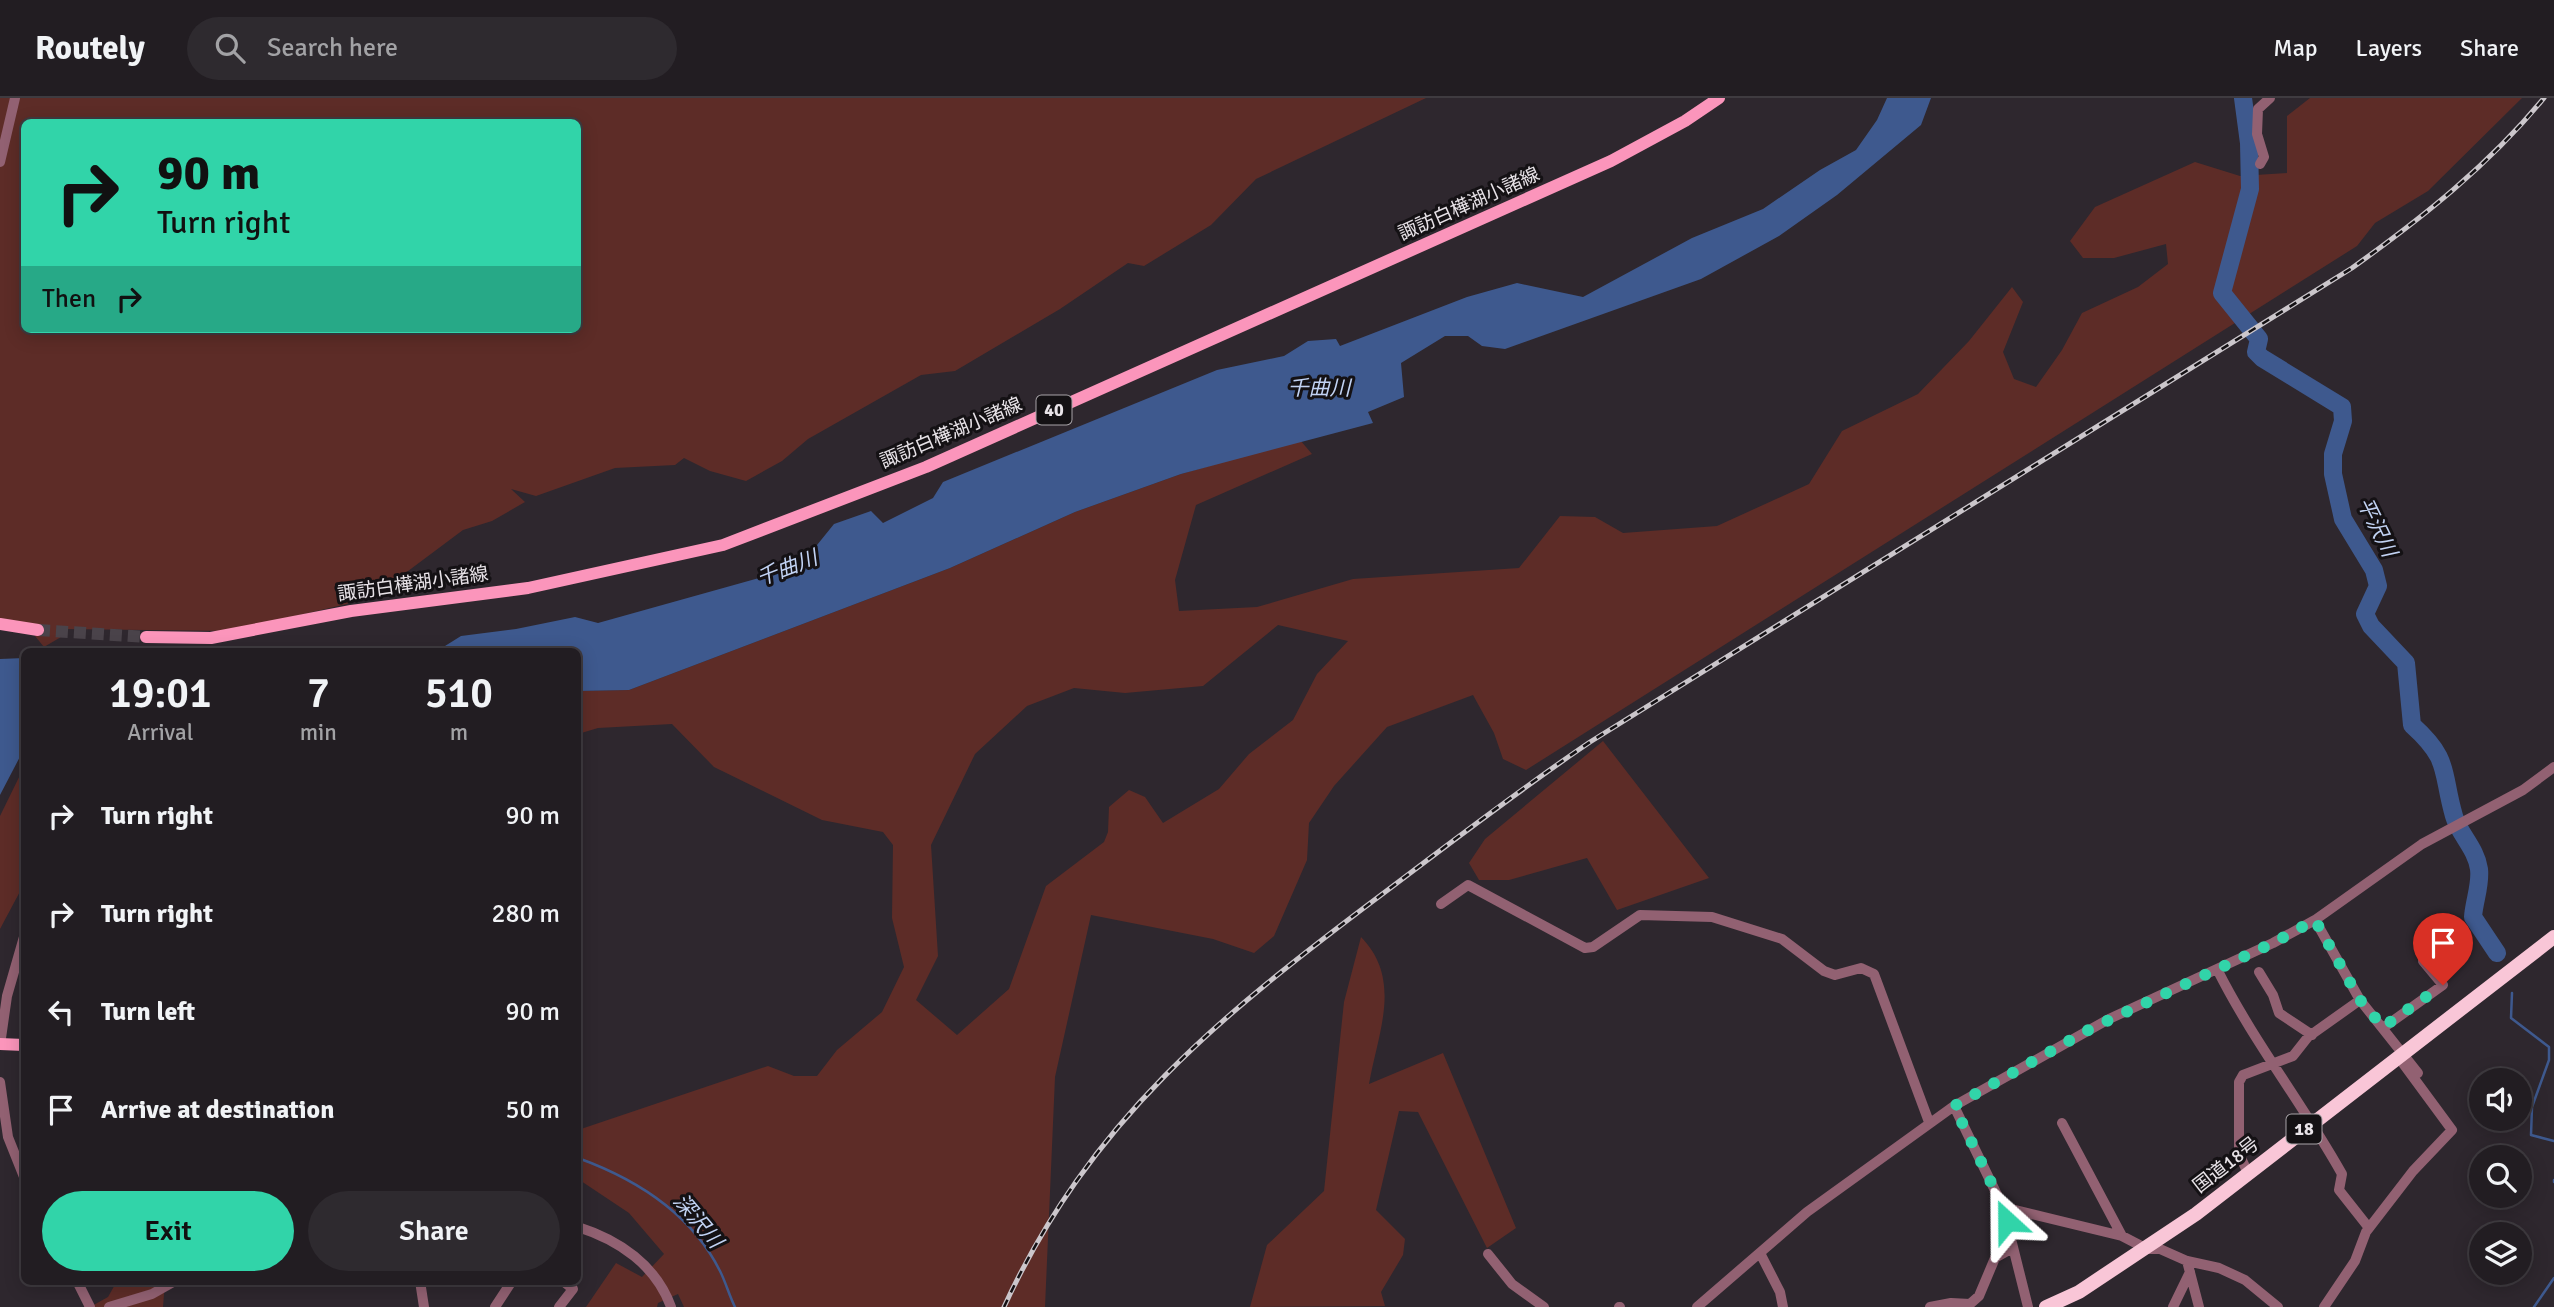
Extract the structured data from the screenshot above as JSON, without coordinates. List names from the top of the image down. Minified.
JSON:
{"streets":{"highway":["18","国道18号"],"main road":["諏訪白樺湖小諸線","40"]},"water":["千曲川","平沢川","深沢川"],"page":{"header":"Routely","search":"Search here","nav":["Map","Layers","Share"],"turn":["90 m","Turn right"],"then":"Then","eta":["19:01","Arrival","7","min","510","m"],"list":[{"name":"Turn right","value":"90 m"},{"name":"Turn right","value":"280 m"},{"name":"Turn left","value":"90 m"},{"name":"Arrive at destination","value":"50 m"}],"buttons":["Exit","Share"]}}
